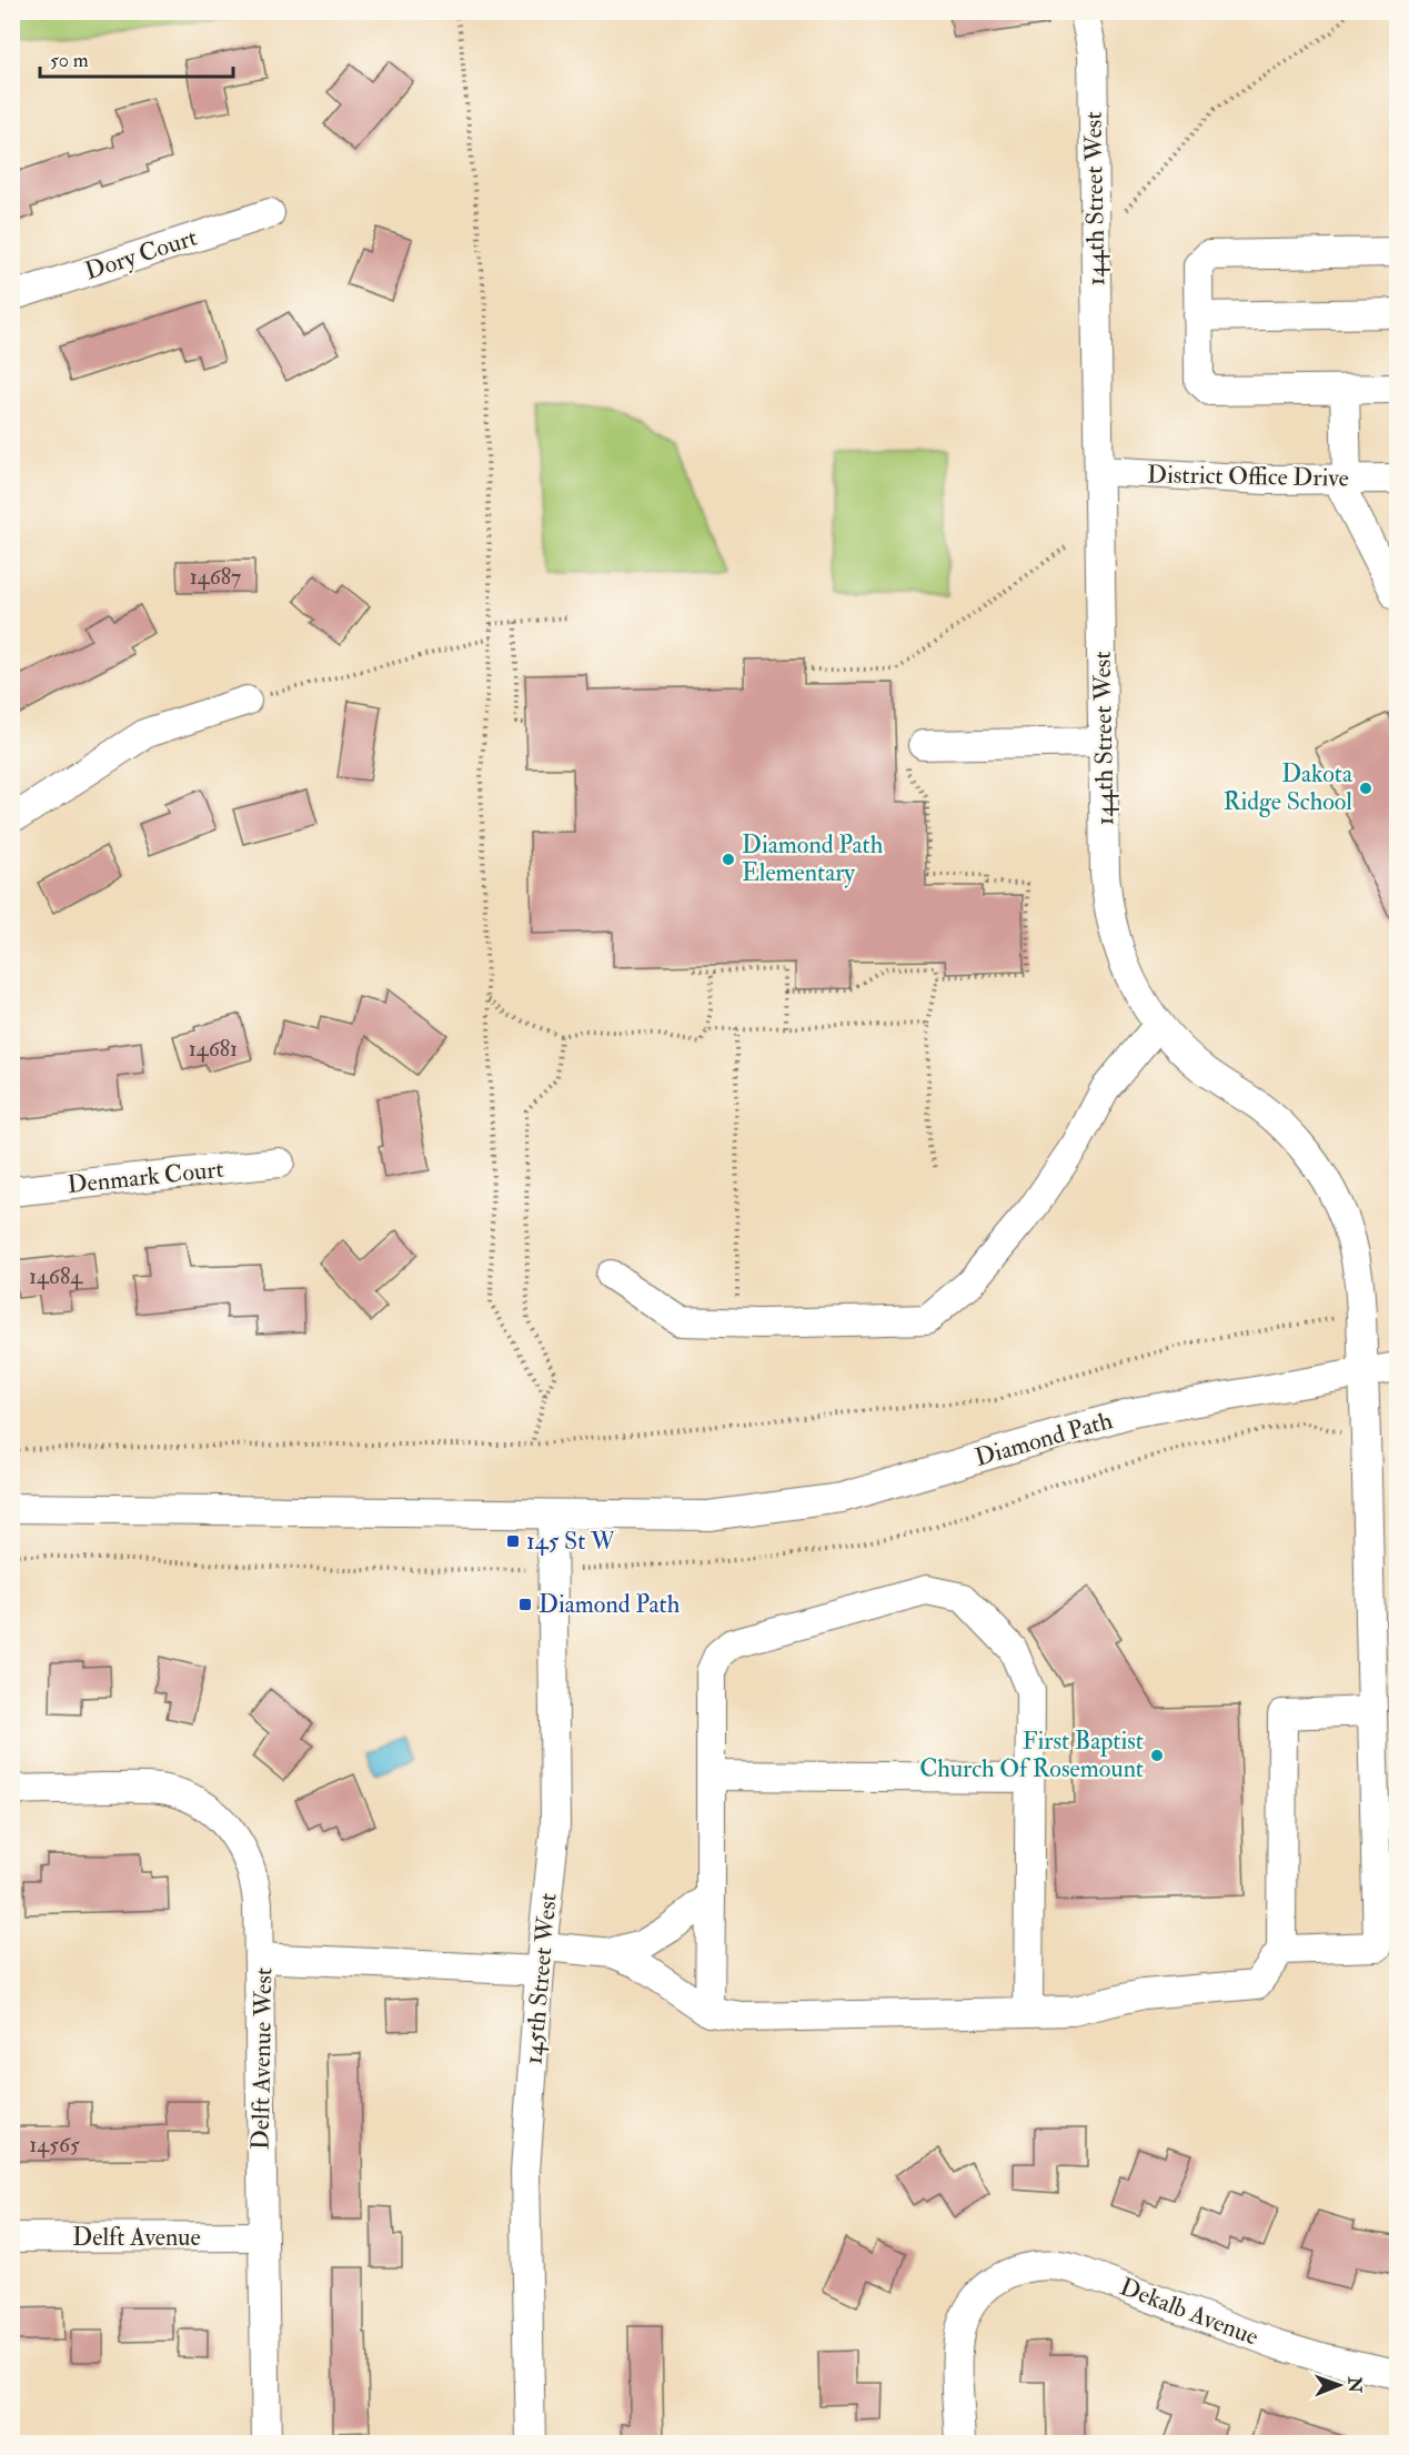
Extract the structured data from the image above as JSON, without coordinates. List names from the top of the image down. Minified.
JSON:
{"streets":{"street":["144th Street West","Dory Court","District Office Drive","Denmark Court","Diamond Path","145th Street West","Delft Avenue West","Delft Avenue","Dekalb Avenue"]},"crossings":[["144th Street West","District Office Drive"],["144th Street West","Diamond Path"],["Diamond Path","145th Street West"],["145th Street West","Delft Avenue West"],["Delft Avenue West","Delft Avenue"]],"places":{"other":["Dakota Ridge School","Diamond Path Elementary","First Baptist Church Of Rosemount"],"transit":["145 St W","Diamond Path"]},"house_numbers":["14687","14681","14684","14565"],"scale_bar":"50 m","north":"right"}
